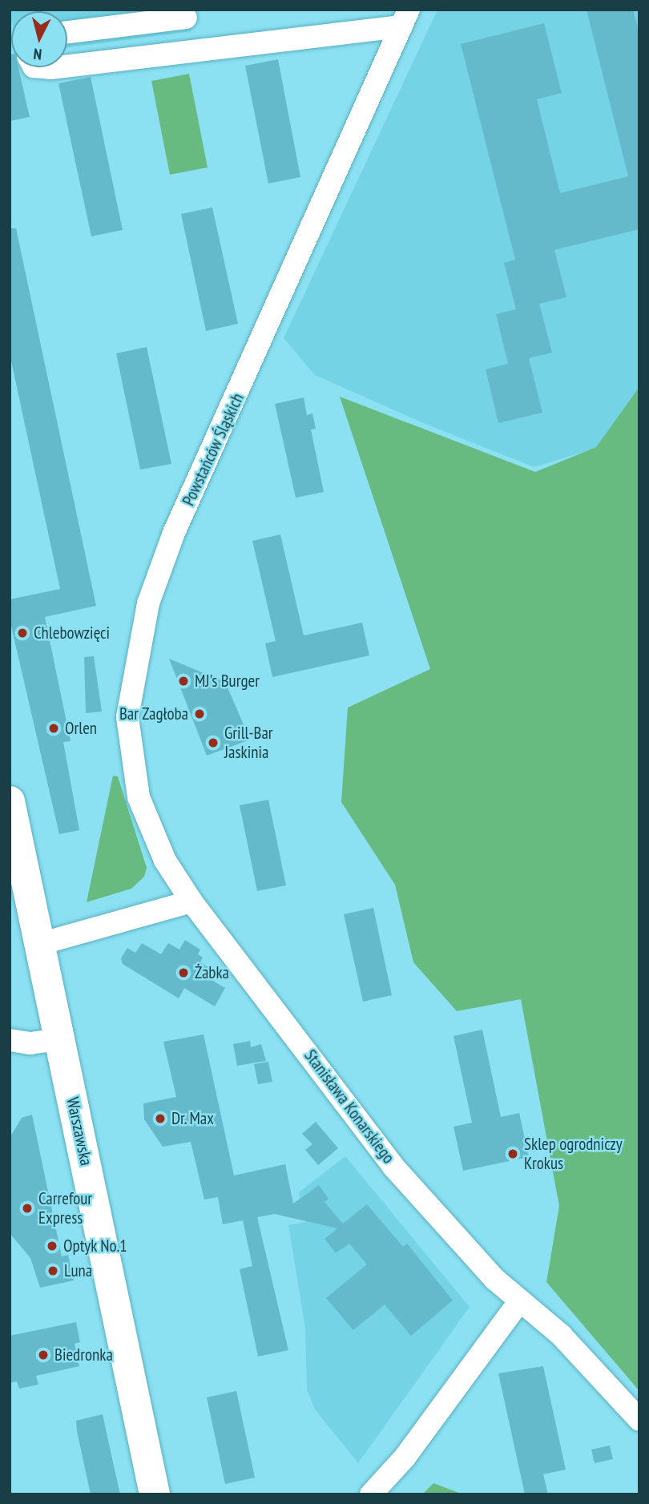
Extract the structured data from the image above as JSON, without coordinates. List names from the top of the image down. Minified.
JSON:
{"streets":{"main road":["Warszawska"],"street":["Powstańców Śląskich","Stanisława Konarskiego"]},"crossings":[["Powstańców Śląskich","Stanisława Konarskiego"]],"places":["Chlebowzięci","MJ's Burger","Bar Zagłoba","Orlen","Grill-Bar Jaskinia","Żabka","Dr. Max","Sklep ogrodniczy Krokus","Carrefour Express","Optyk No.1","Luna","Biedronka"],"north":"bottom"}
